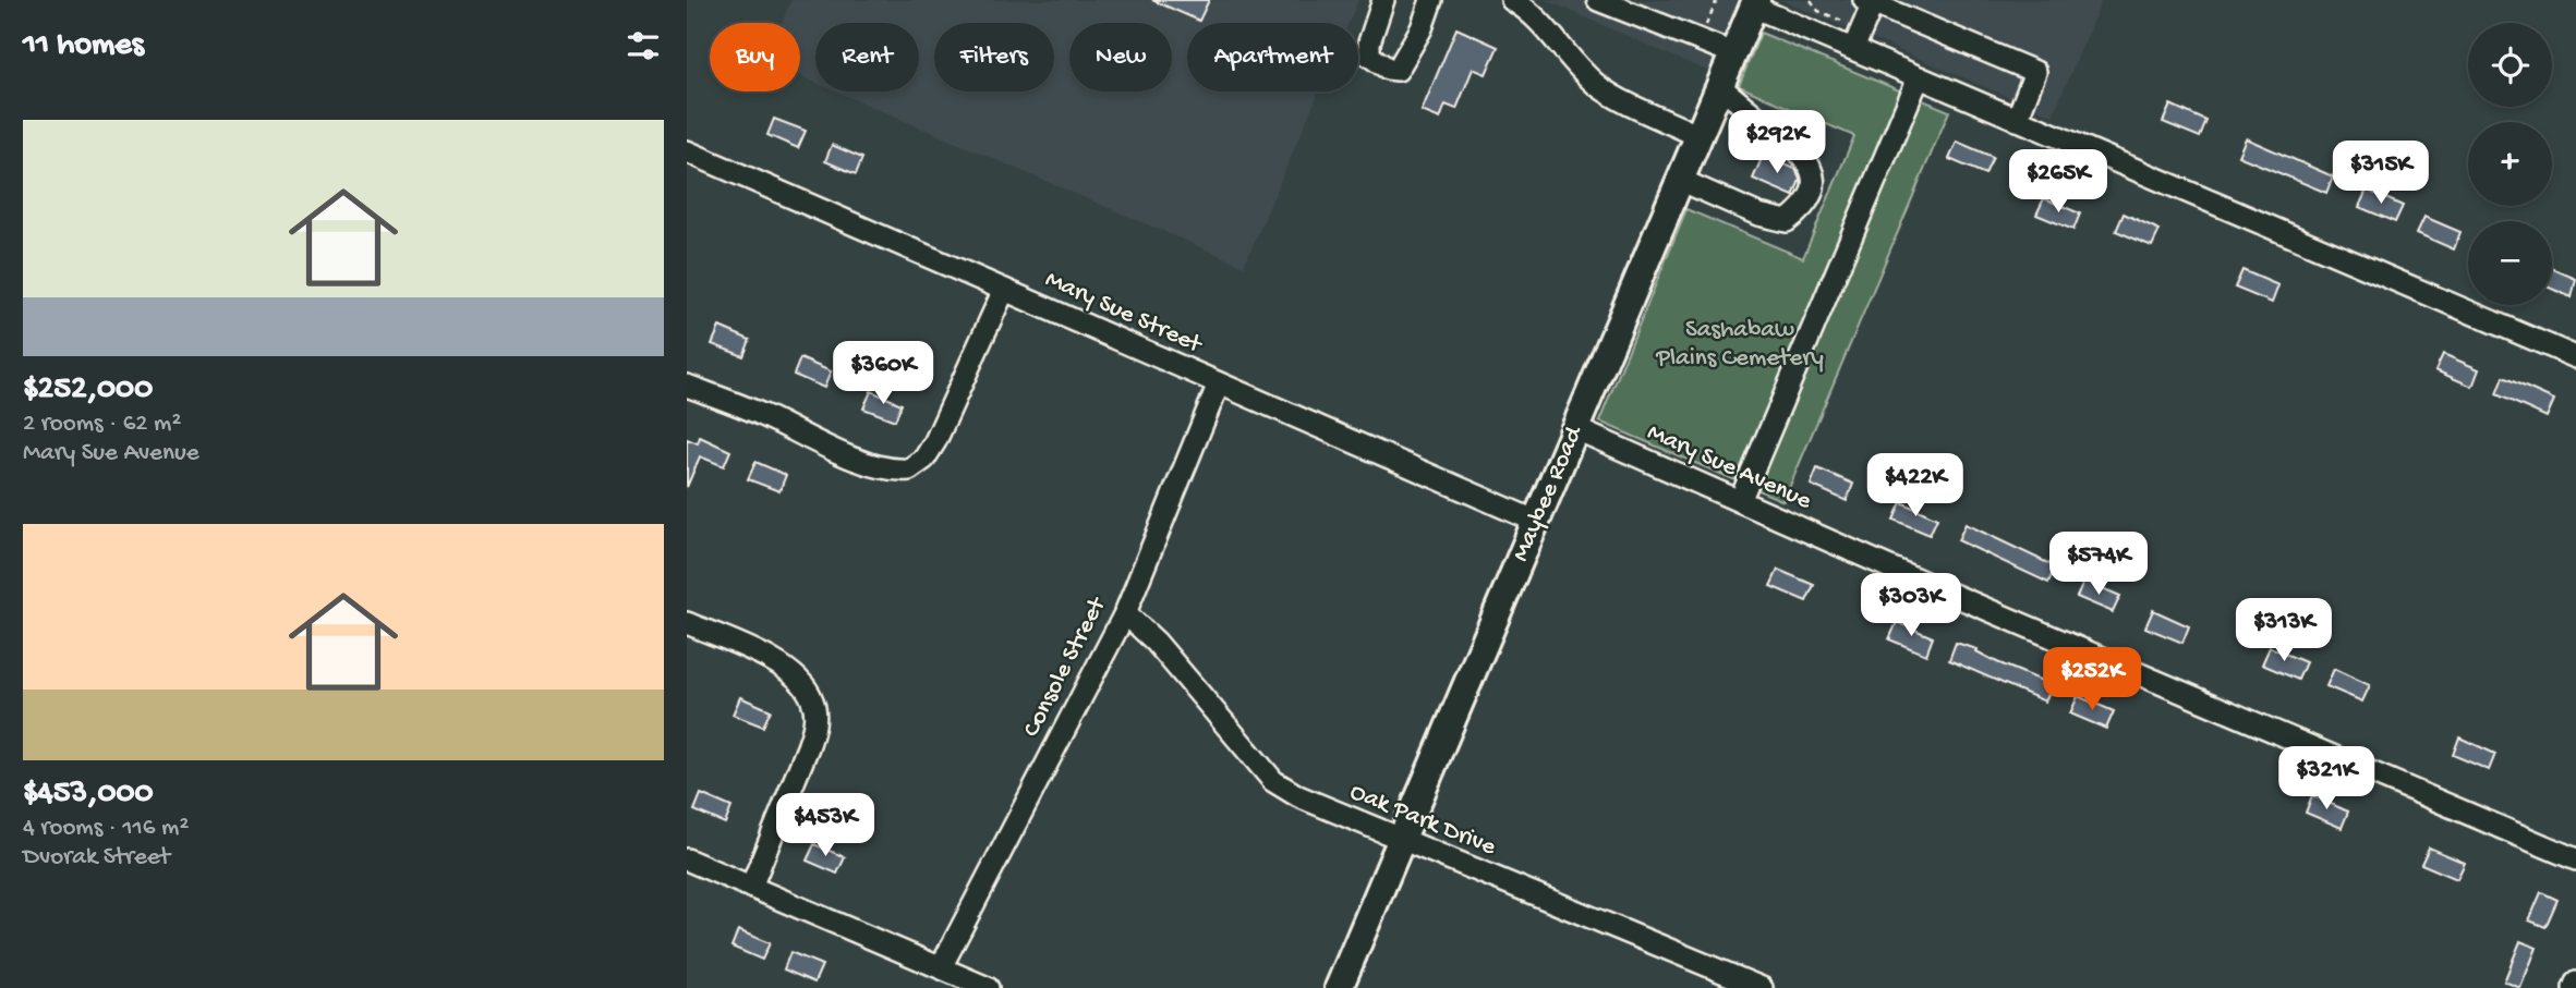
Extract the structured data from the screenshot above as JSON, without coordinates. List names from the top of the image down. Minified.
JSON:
{"streets":{"main road":["Maybee Road"],"street":["Mary Sue Street","Mary Sue Avenue","Console Street","Oak Park Drive"]},"crossings":[["Mary Sue Street","Maybee Road"],["Mary Sue Street","Console Street"],["Mary Sue Avenue","Maybee Road"],["Maybee Road","Oak Park Drive"],["Console Street","Oak Park Drive"]],"parks":["Sashabaw Plains Cemetery"],"page":{"heading":"11 homes","map_buttons":["+","−"],"chip":["Buy","Rent","Filters","New","Apartment"],"list":[{"name":"$252,000","note":"2 rooms · 62 m² · Mary Sue Avenue"},{"name":"$453,000","note":"4 rooms · 116 m² · Dvorak Street"}],"price":["$292K","$315K","$265K","$360K","$422K","$574K","$303K","$313K","$252K","$321K","$453K"]}}
